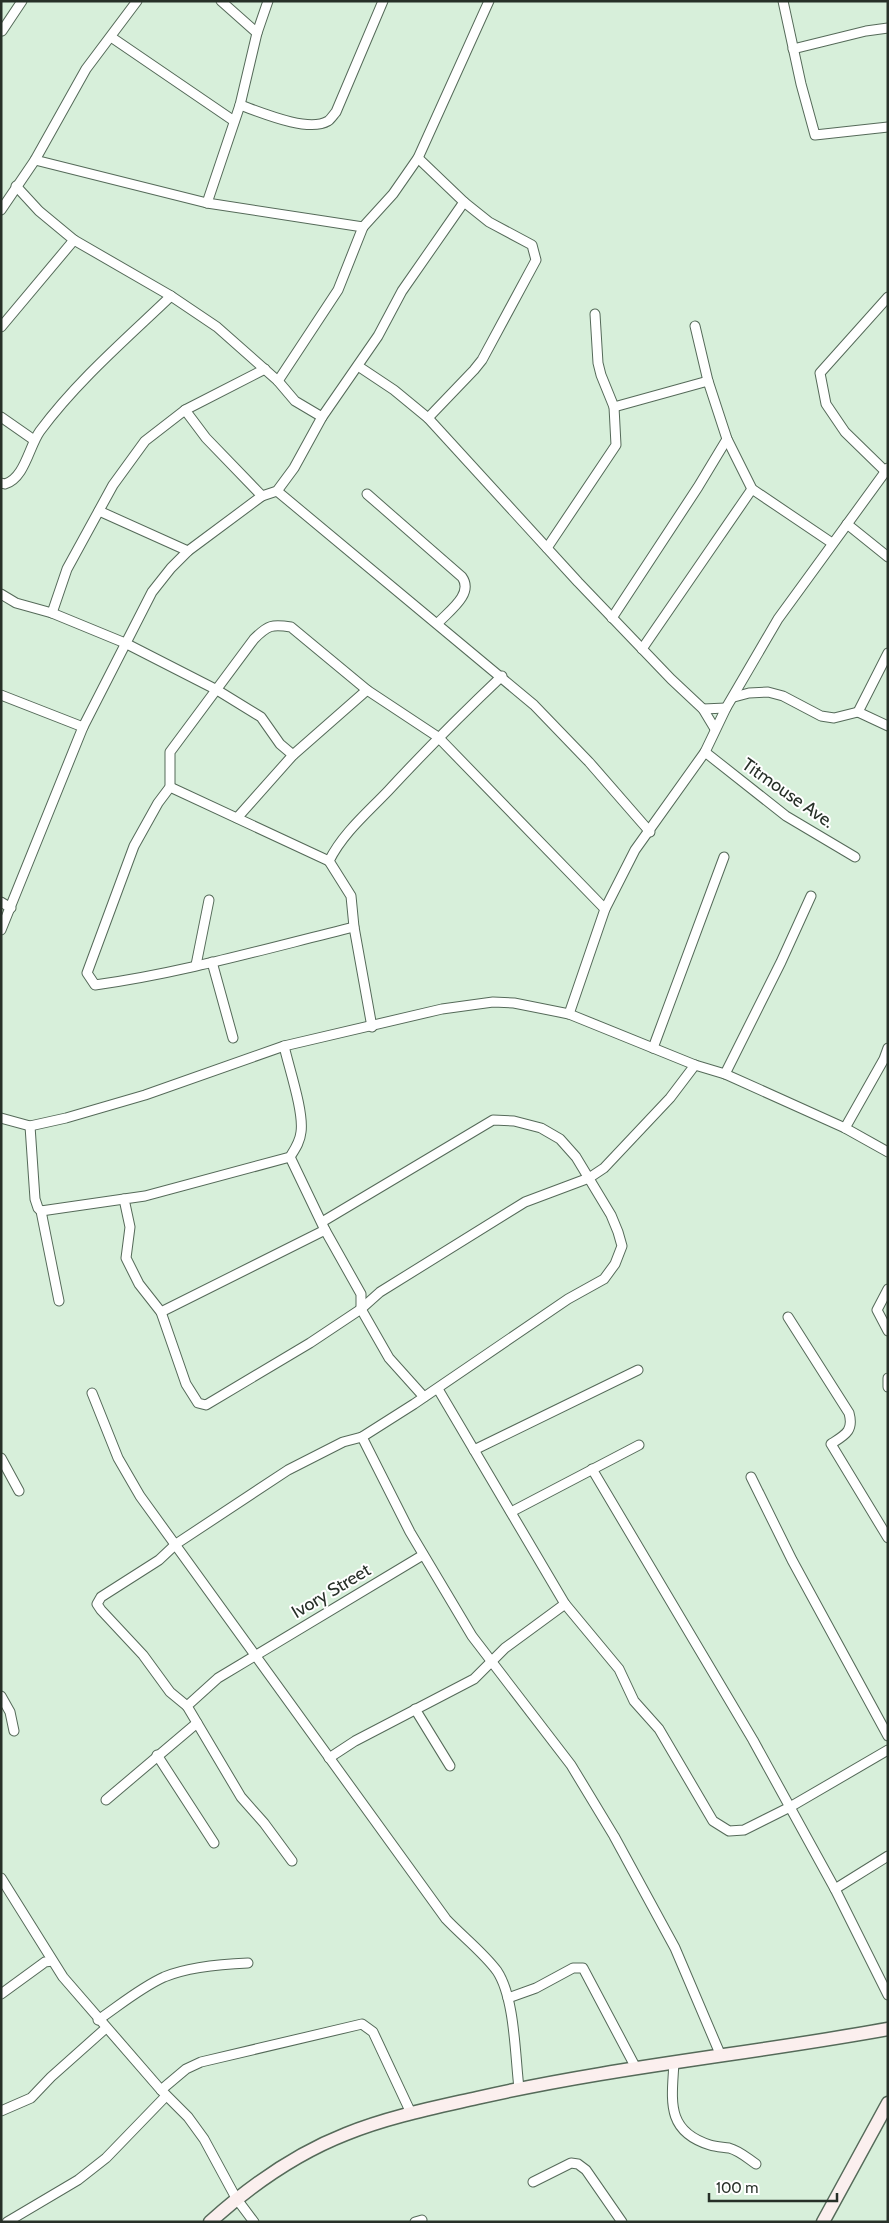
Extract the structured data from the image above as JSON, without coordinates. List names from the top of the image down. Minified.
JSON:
{"streets":{"street":["Titmouse Ave.","Ivory Street"]},"scale_bar":"100 m"}
